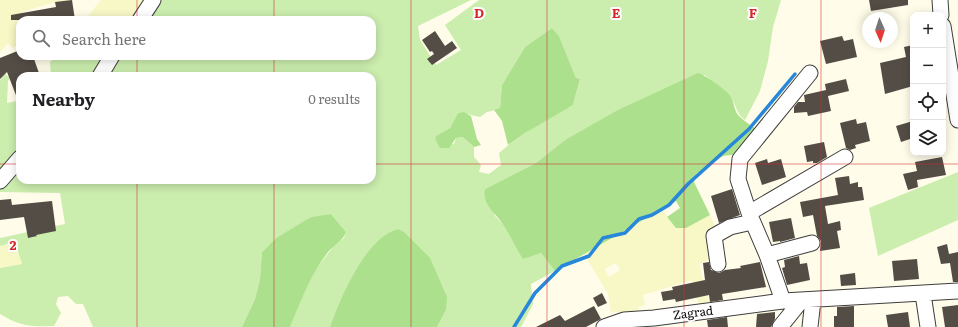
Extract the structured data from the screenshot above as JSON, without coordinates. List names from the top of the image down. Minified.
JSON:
{"streets":{"street":["Zagrad"]},"north":"bottom","page":{"map_buttons":["+","−"],"search":"Search here","heading":["Nearby","0 results"]},"grid":{"columns":["D","E","F"],"rows":["2"]}}
